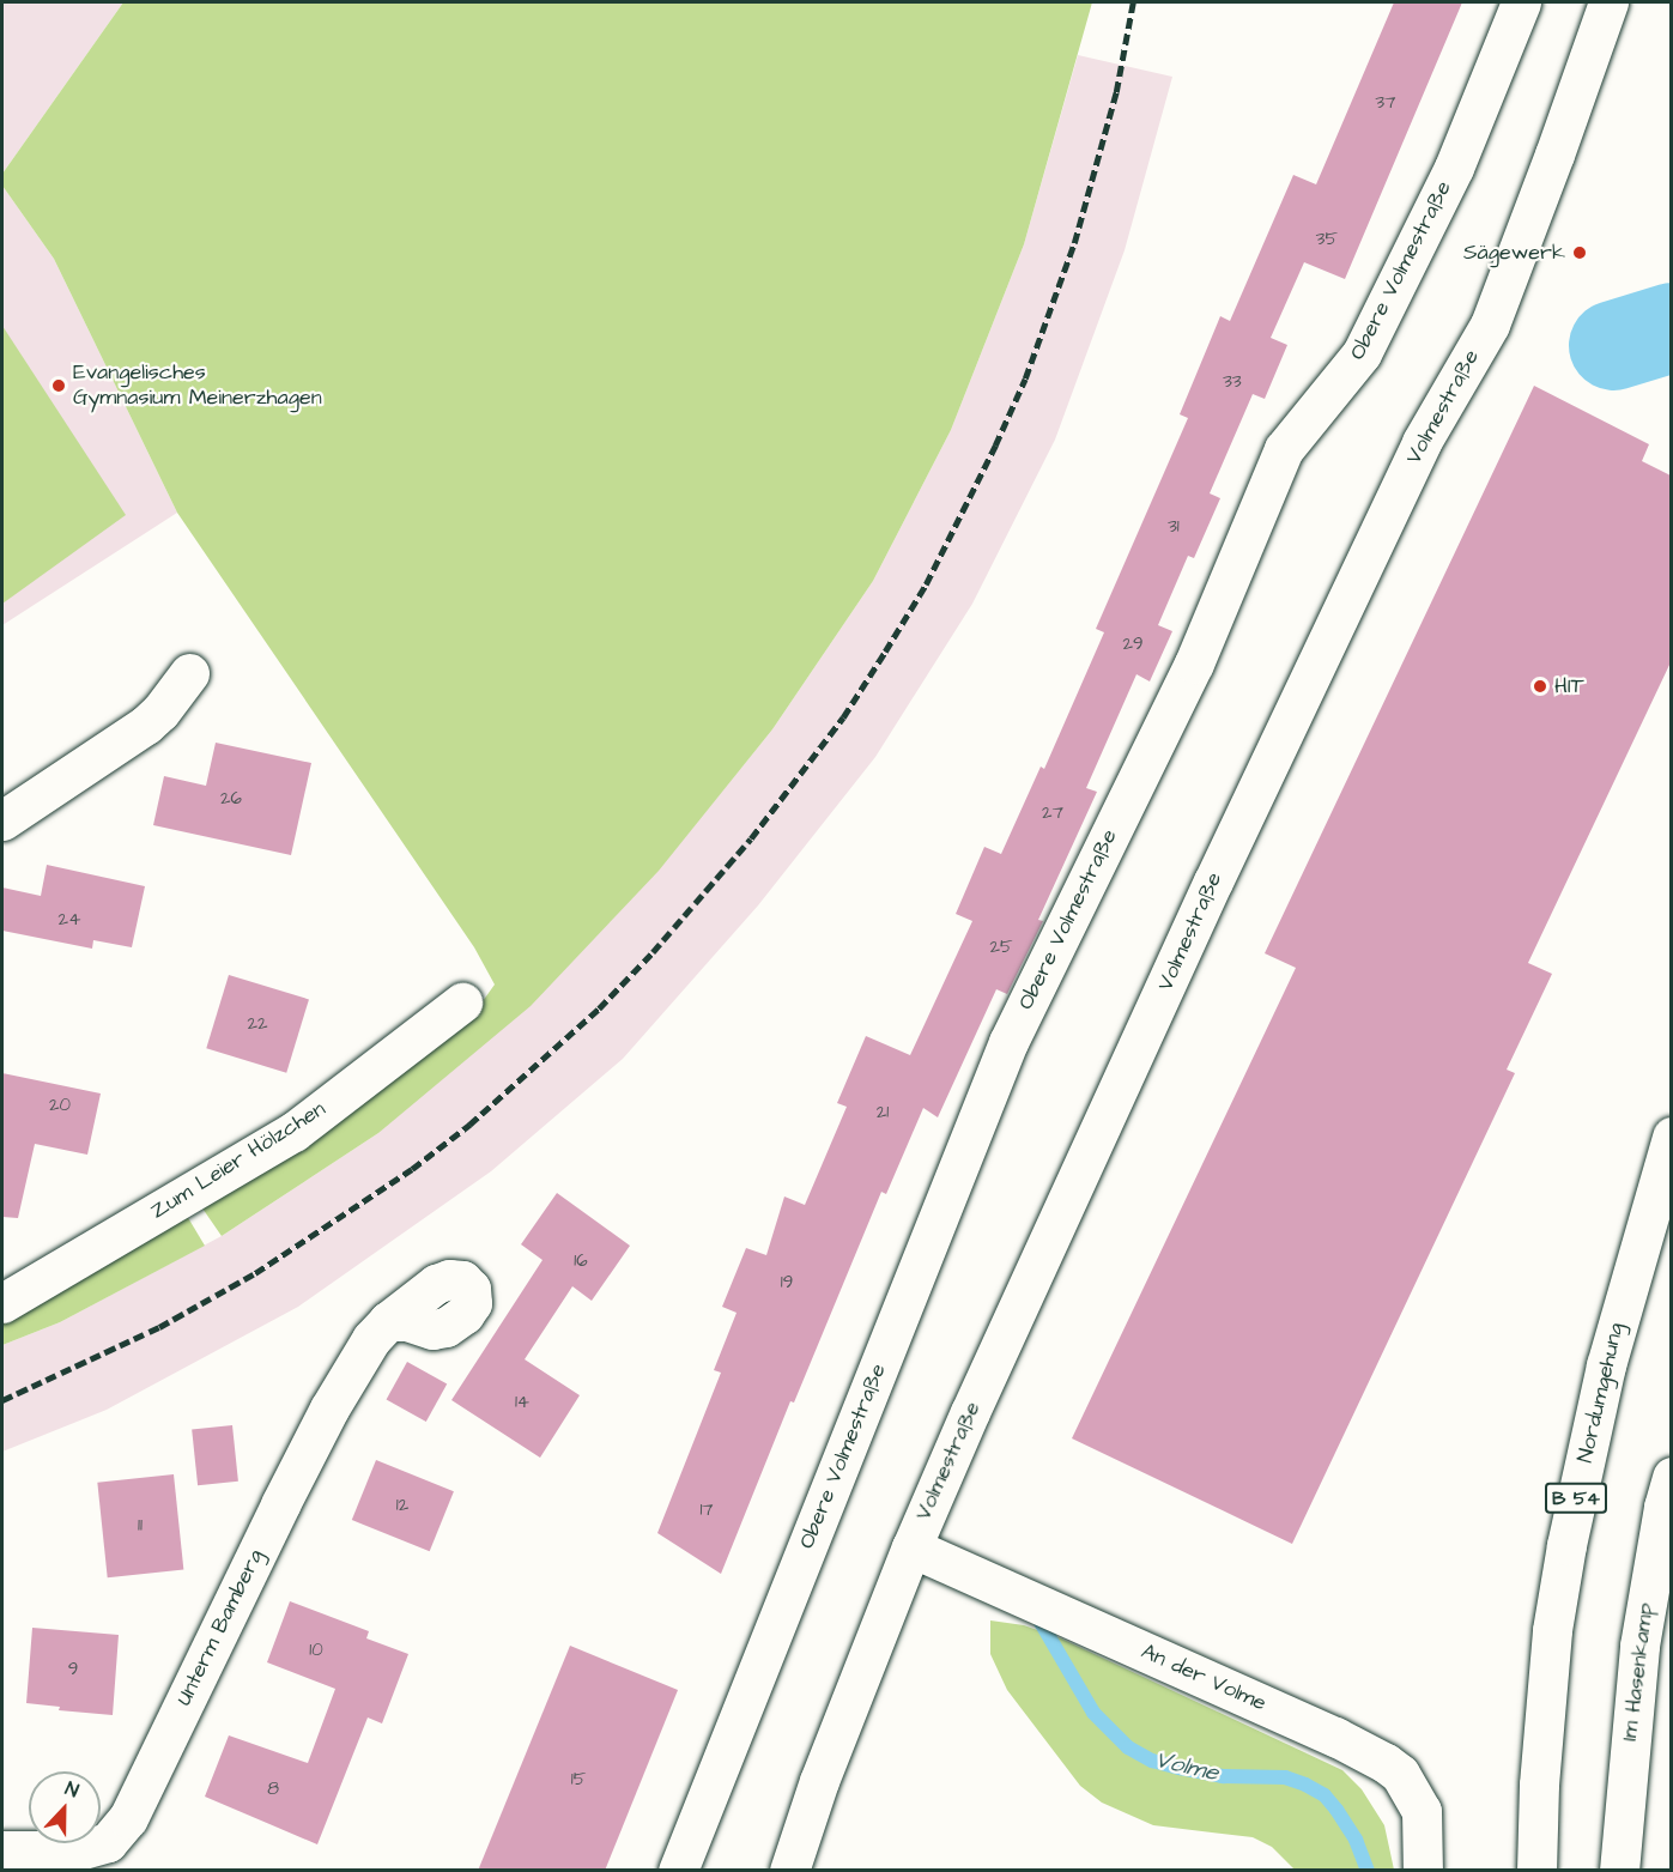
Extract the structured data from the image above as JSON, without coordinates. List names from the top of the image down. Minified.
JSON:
{"streets":{"street":["Obere Volmestraße","Volmestraße","Zum Leier Hölzchen","Nordumgehung","B 54","Unterm Bamberg","Im Hasenkamp","An der Volme"]},"crossings":[["Volmestraße","An der Volme"]],"water":["Volme"],"places":["Sägewerk","Evangelisches Gymnasium Meinerzhagen","HIT"],"house_numbers":["37","35","33","31","29","26","27","24","25","22","20","21","16","19","14","12","17","11","10","9","15","8"],"north":"top"}
